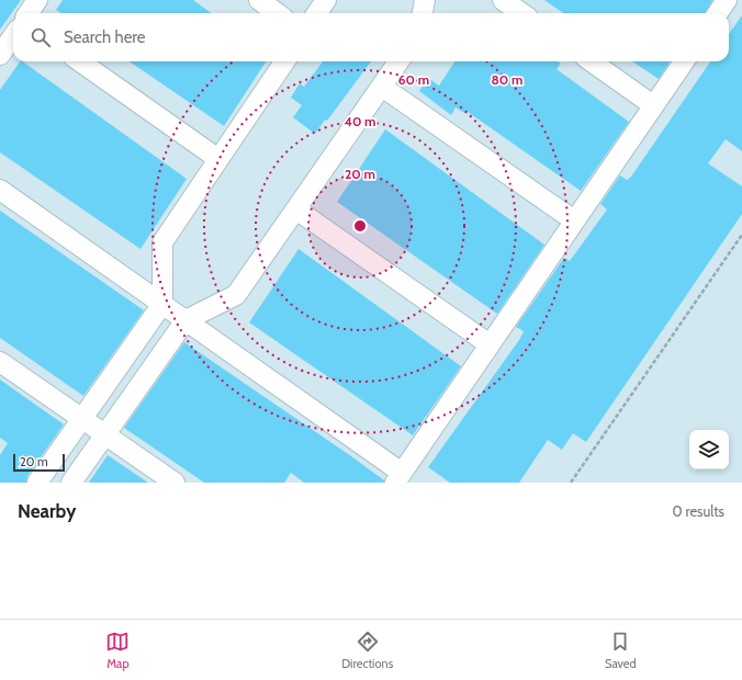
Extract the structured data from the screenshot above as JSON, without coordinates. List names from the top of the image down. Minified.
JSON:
{"scale_bar":"20 m","page":{"search":"Search here","scale":"20 m","heading":["Nearby","0 results"],"nav":["Map","Directions","Saved"]},"rings":["80 m","60 m","40 m","20 m"]}
